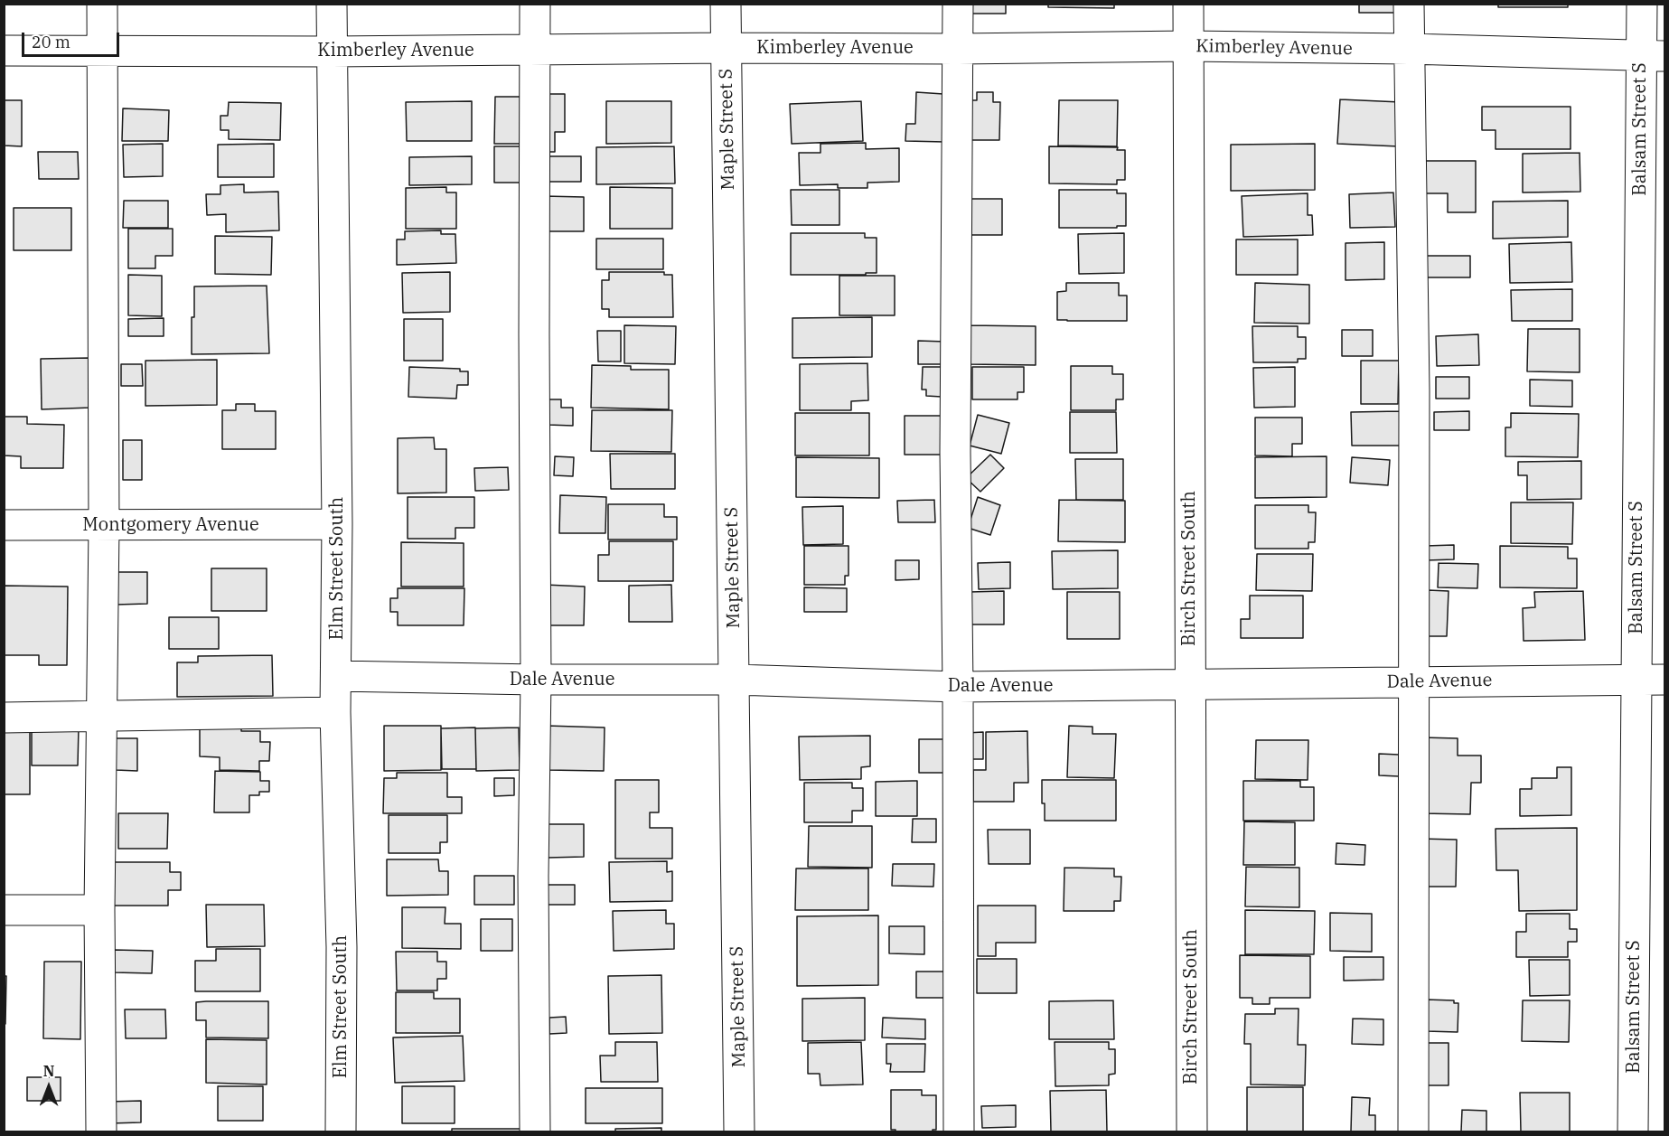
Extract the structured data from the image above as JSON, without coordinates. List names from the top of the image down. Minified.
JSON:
{"streets":{"street":["Kimberley Avenue","Maple Street S","Balsam Street S","Montgomery Avenue","Elm Street South","Birch Street South","Dale Avenue"]},"crossings":[["Kimberley Avenue","Maple Street S"],["Kimberley Avenue","Balsam Street S"],["Kimberley Avenue","Elm Street South"],["Kimberley Avenue","Birch Street South"],["Maple Street S","Dale Avenue"],["Balsam Street S","Dale Avenue"],["Montgomery Avenue","Elm Street South"],["Elm Street South","Dale Avenue"],["Birch Street South","Dale Avenue"]],"scale_bar":"20 m","north":"top"}
